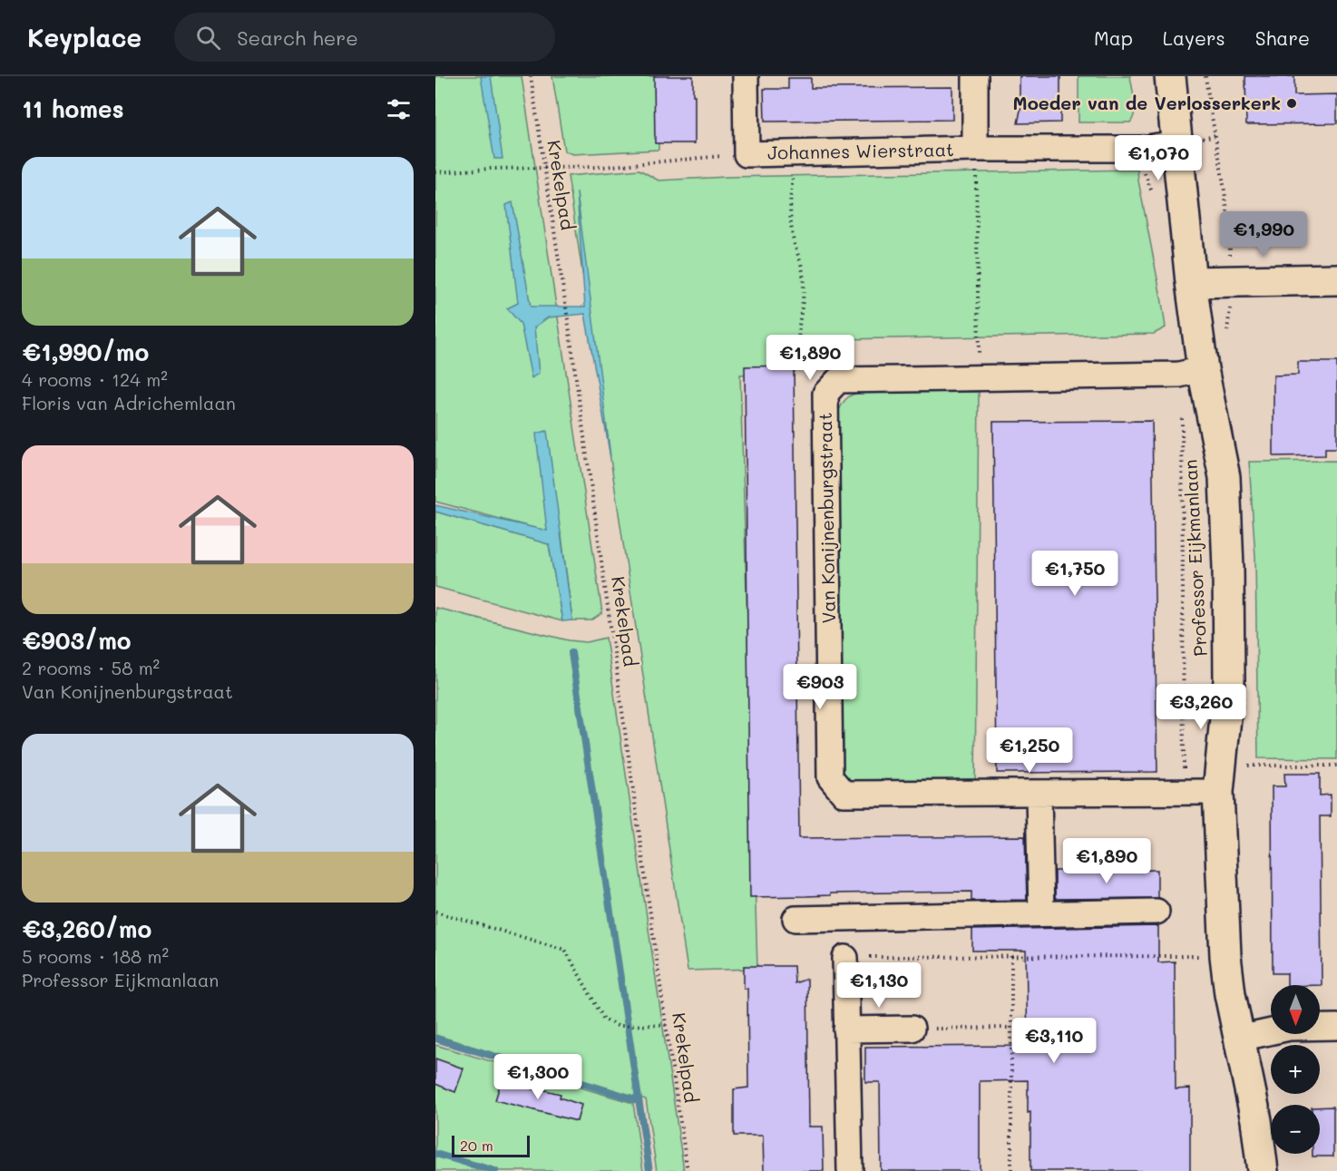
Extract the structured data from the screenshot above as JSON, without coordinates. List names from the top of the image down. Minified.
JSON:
{"streets":{"street":["Johannes Wierstraat","Van Konijnenburgstraat","Professor Eijkmanlaan"],"path":["Krekelpad"]},"crossings":[["Johannes Wierstraat","Professor Eijkmanlaan"],["Van Konijnenburgstraat","Professor Eijkmanlaan"]],"places":["Moeder van de Verlosserkerk"],"scale_bar":"20 m","north":"bottom","page":{"header":"Keyplace","search":"Search here","nav":["Map","Layers","Share"],"heading":"11 homes","price":["€1,070","€1,990","€1,890","€1,750","€903","€3,260","€1,250","€1,890","€1,130","€3,110","€1,300"],"list":[{"name":"€1,990/mo","note":"4 rooms · 124 m² · Floris van Adrichemlaan"},{"name":"€903/mo","note":"2 rooms · 58 m² · Van Konijnenburgstraat"},{"name":"€3,260/mo","note":"5 rooms · 188 m² · Professor Eijkmanlaan"}],"map_buttons":["+","−"],"scale":"20 m"}}
